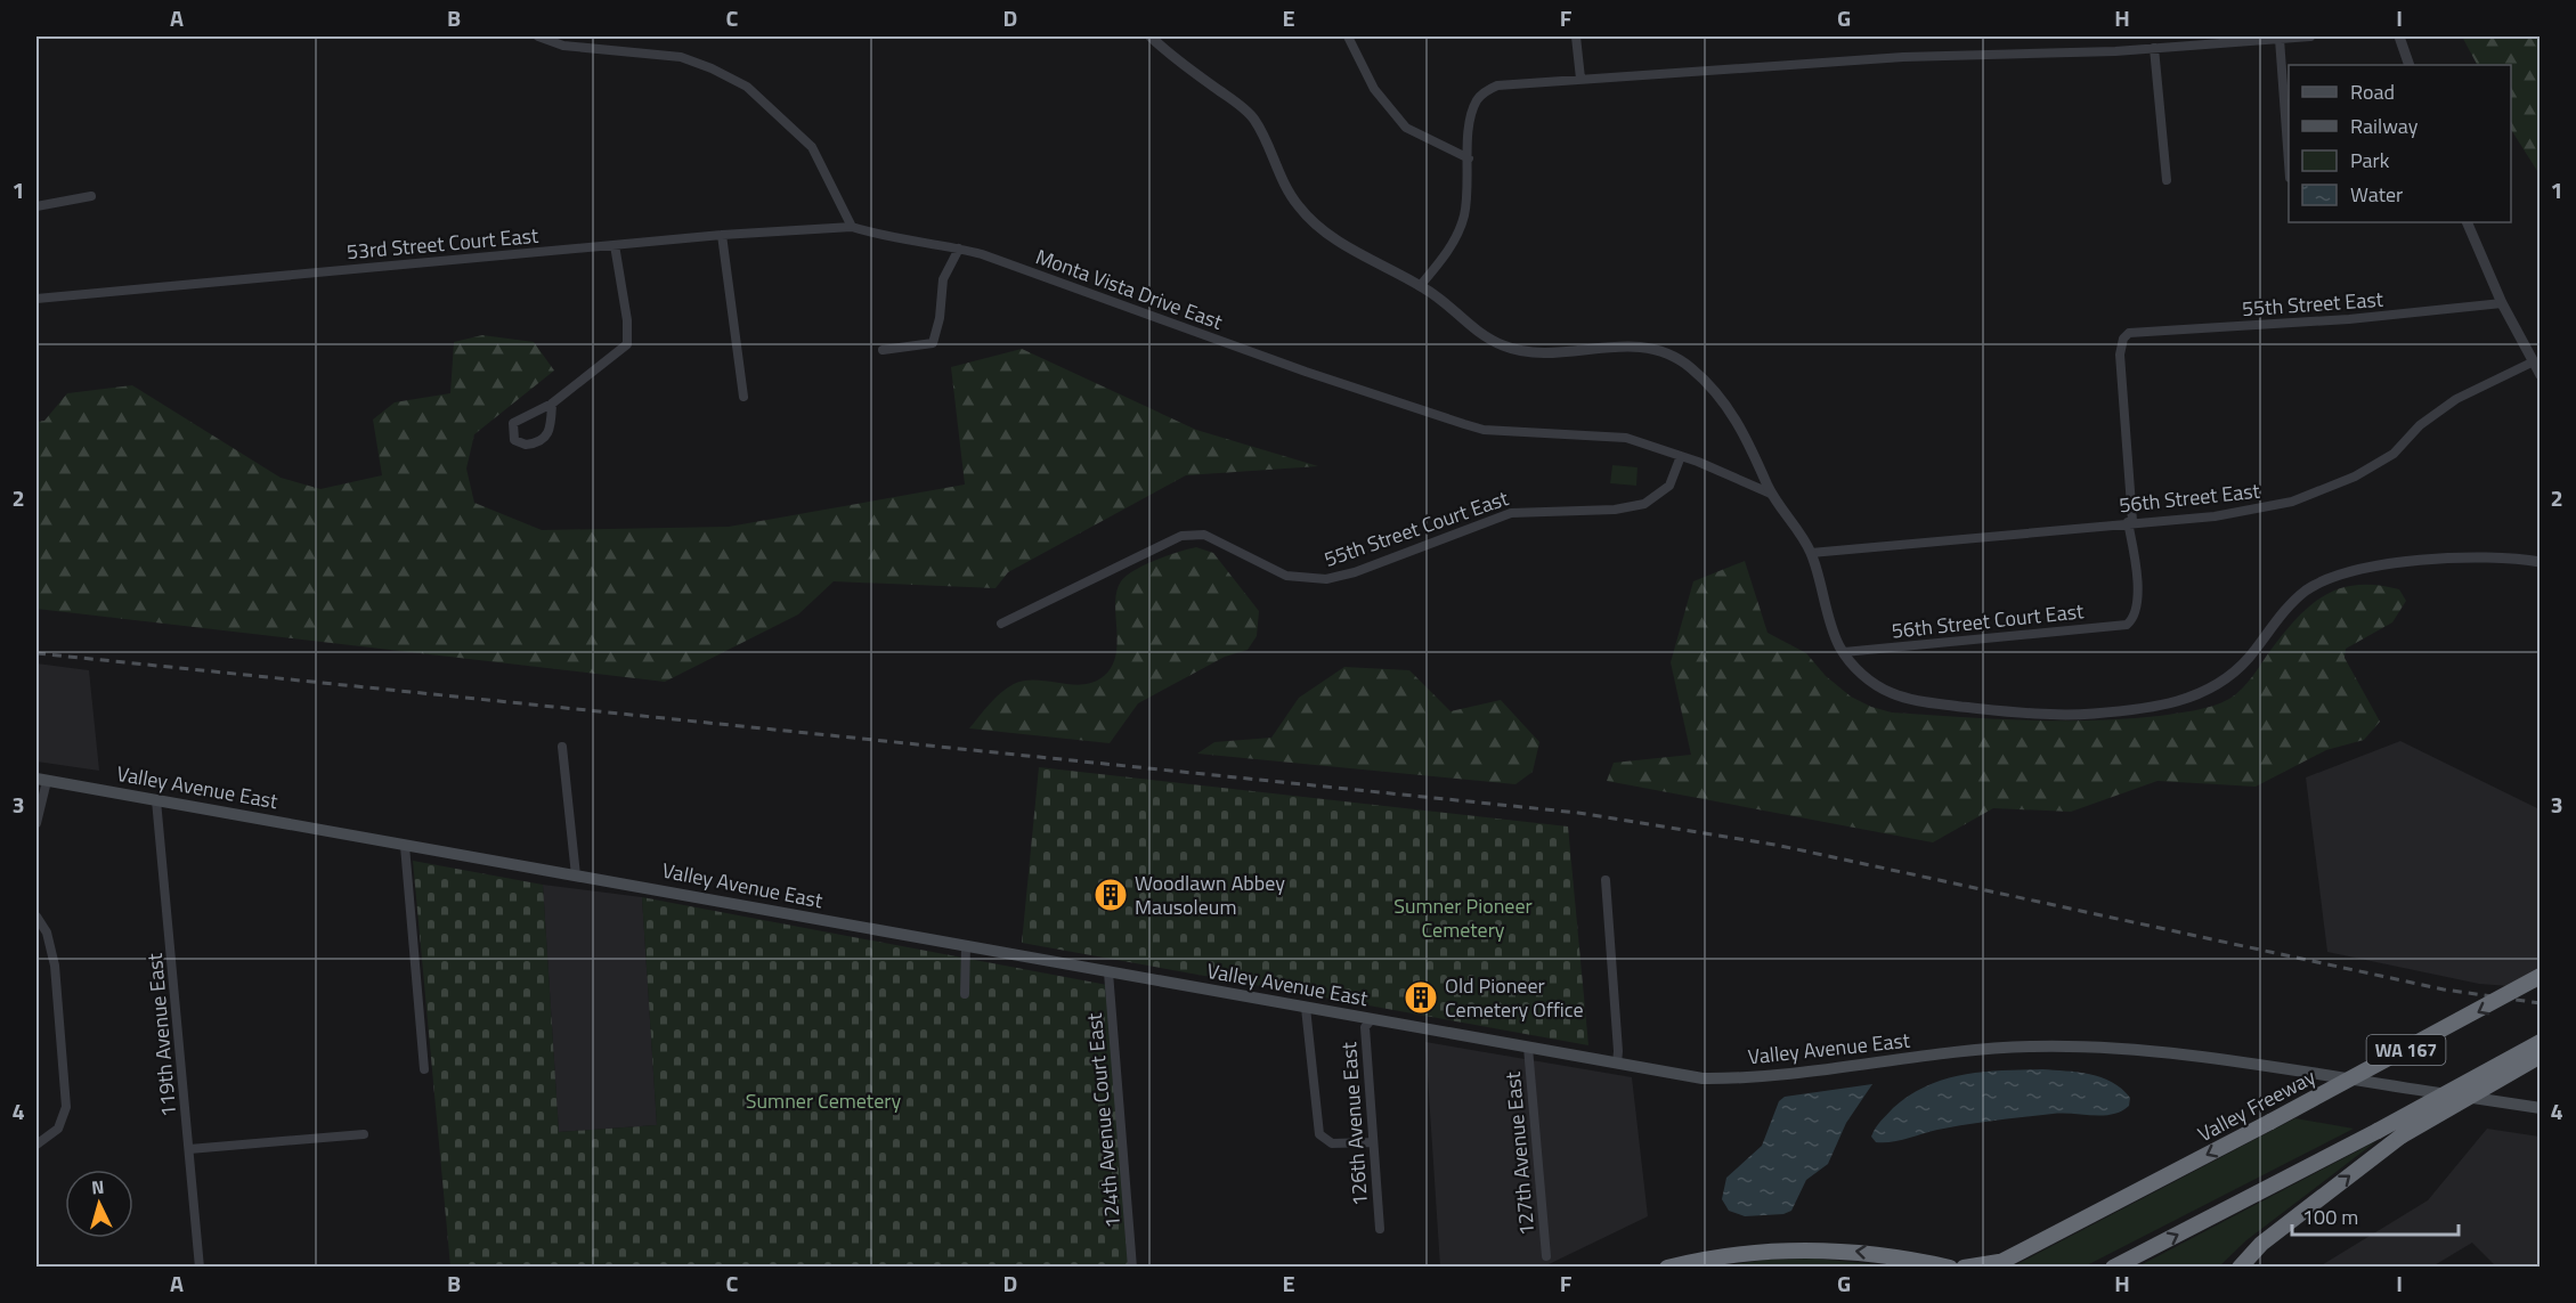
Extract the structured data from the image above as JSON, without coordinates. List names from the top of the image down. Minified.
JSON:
{"streets":{"highway":["WA 167","Valley Freeway"],"main road":["Valley Avenue East"],"street":["53rd Street Court East","Monta Vista Drive East","55th Street East","56th Street East","55th Street Court East","56th Street Court East","119th Avenue East","124th Avenue Court East","126th Avenue East","127th Avenue East"]},"crossings":[["53rd Street Court East","Monta Vista Drive East"],["Monta Vista Drive East","55th Street Court East"],["55th Street East","56th Street East"],["55th Street East","56th Street Court East"],["56th Street East","56th Street Court East"],["Valley Avenue East","119th Avenue East"],["Valley Avenue East","124th Avenue Court East"],["Valley Avenue East","126th Avenue East"],["Valley Avenue East","127th Avenue East"]],"parks":["Sumner Pioneer Cemetery","Sumner Cemetery"],"places":{"building":["Woodlawn Abbey Mausoleum","Old Pioneer Cemetery Office"]},"legend":["Road","Railway","Park","Water"],"scale_bar":"100 m","north":"top","grid":{"columns":["A","B","C","D","E","F","G","H","I"],"rows":["1","2","3","4"]}}
